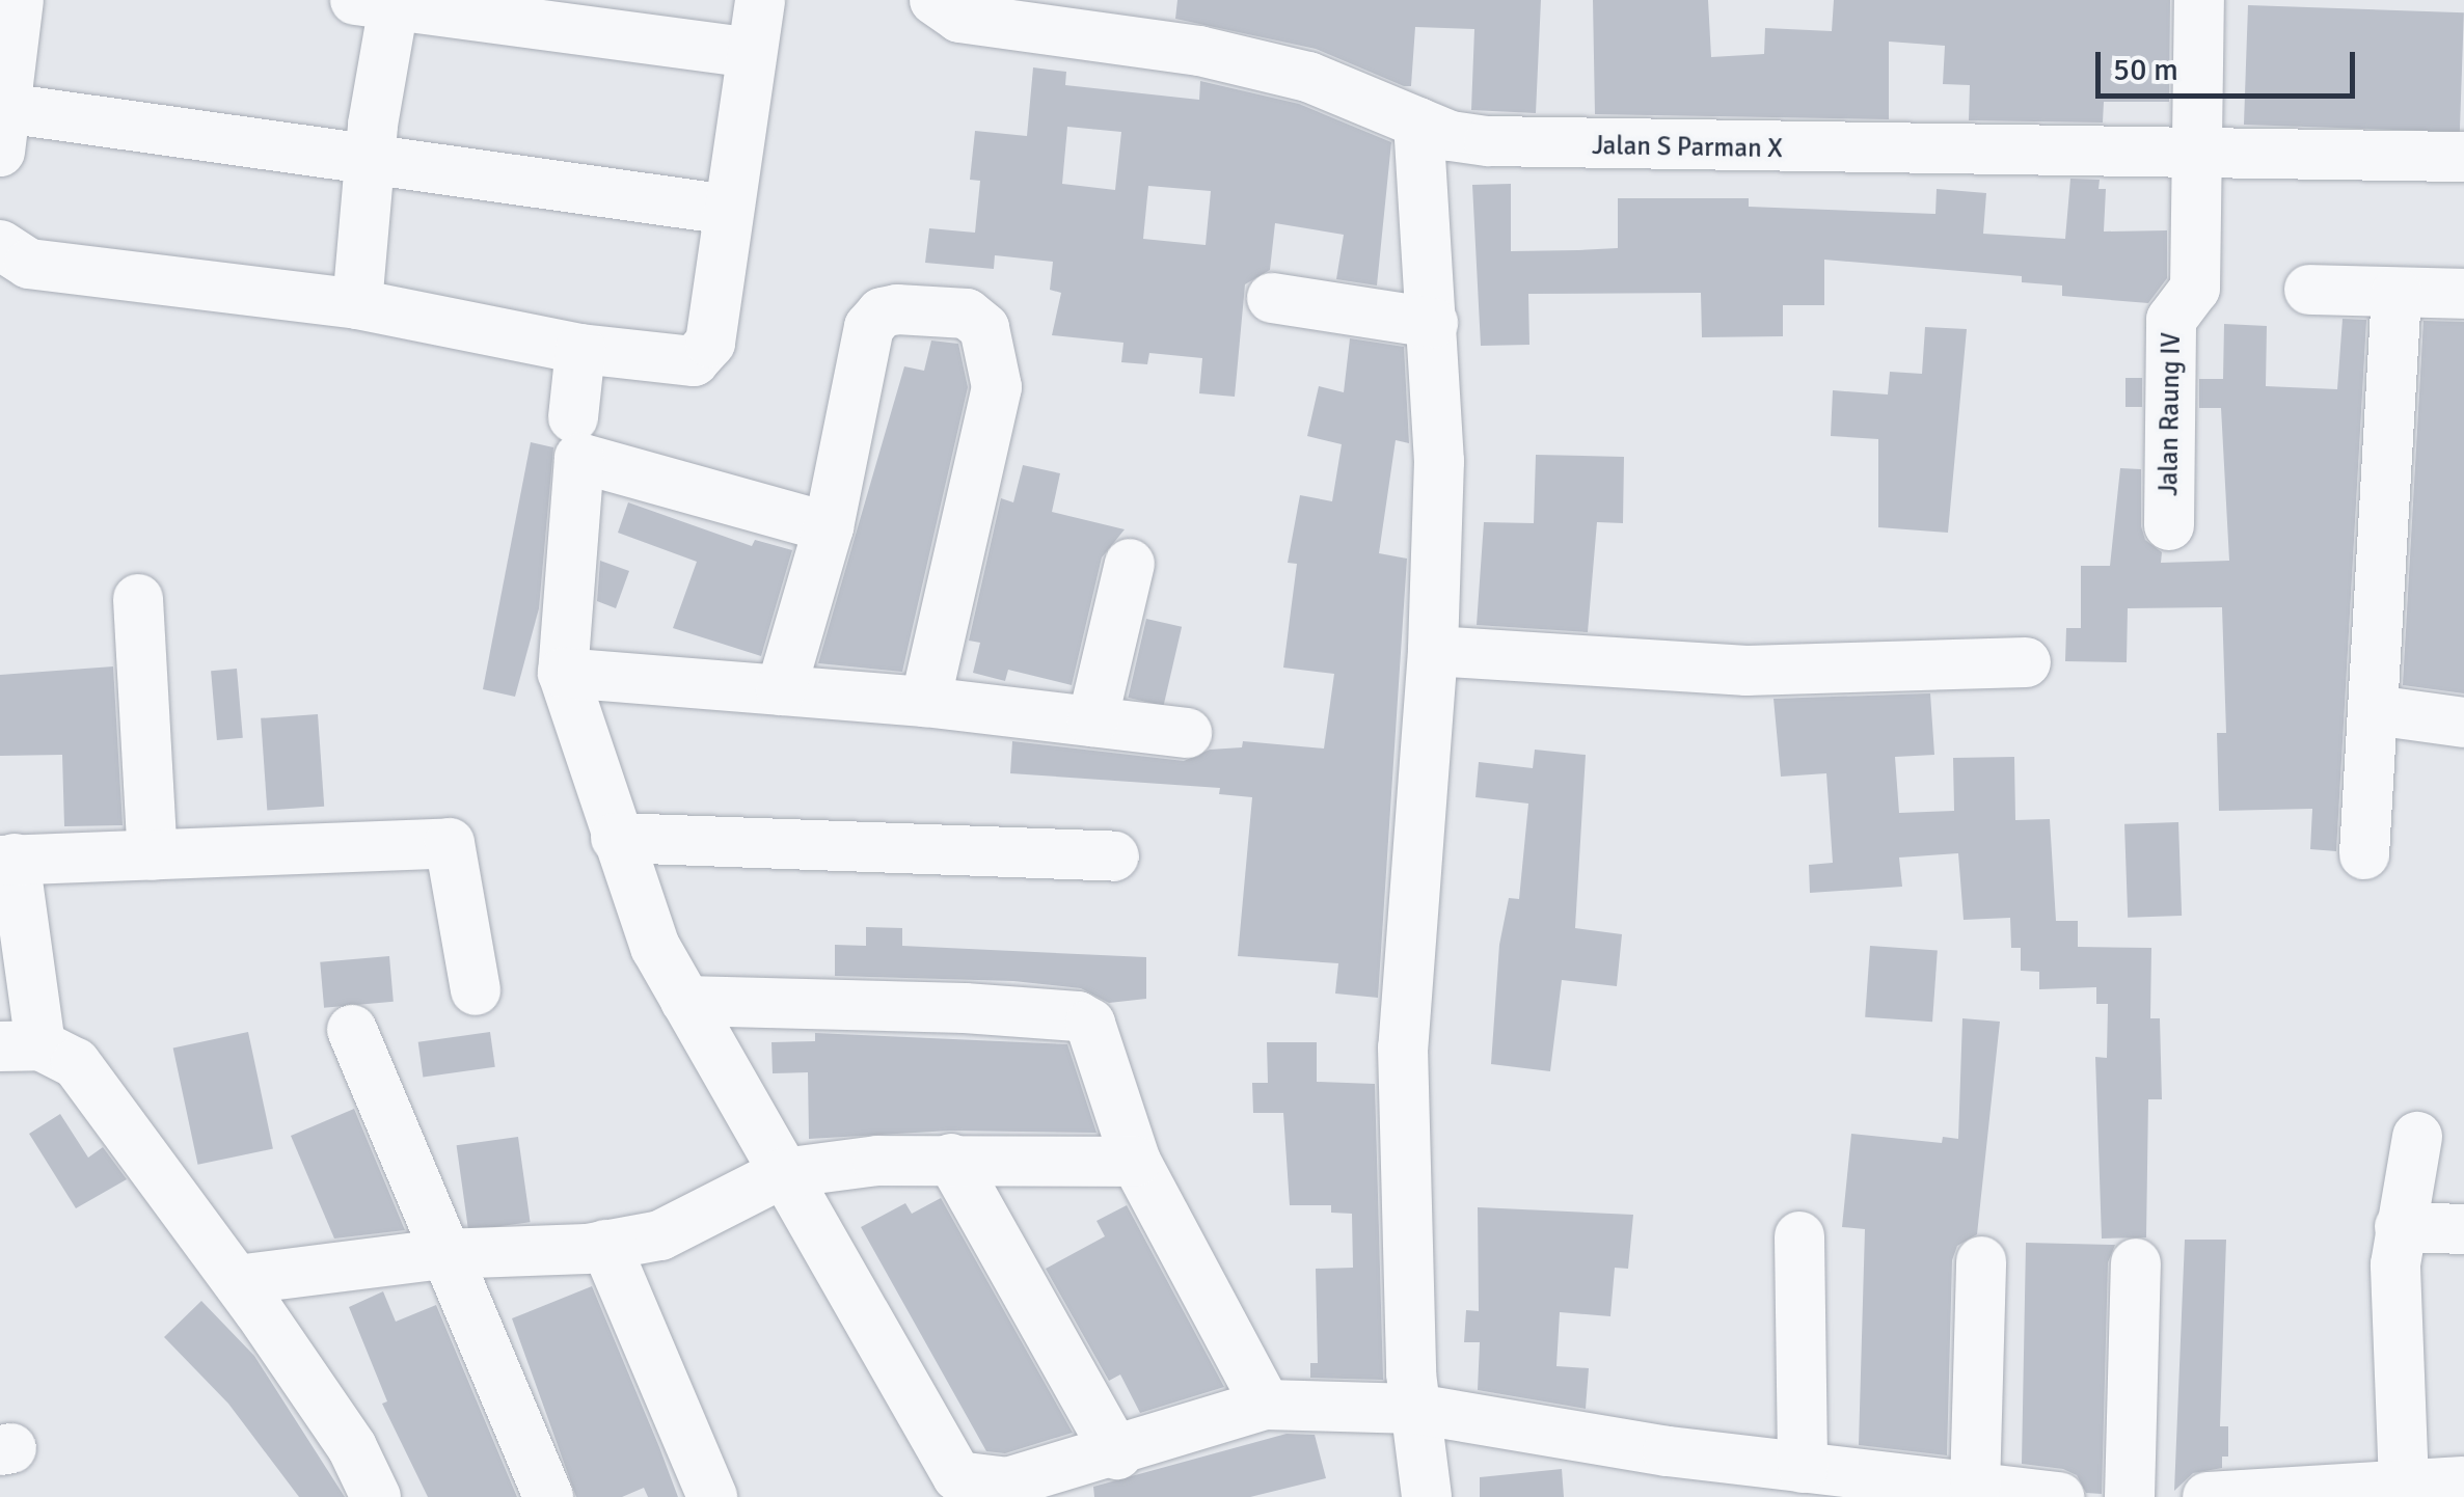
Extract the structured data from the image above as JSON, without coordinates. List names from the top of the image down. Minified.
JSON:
{"streets":{"street":["Jalan S Parman X","Jalan Raung IV"]},"crossings":[["Jalan S Parman X","Jalan Raung IV"]],"scale_bar":"50 m"}
